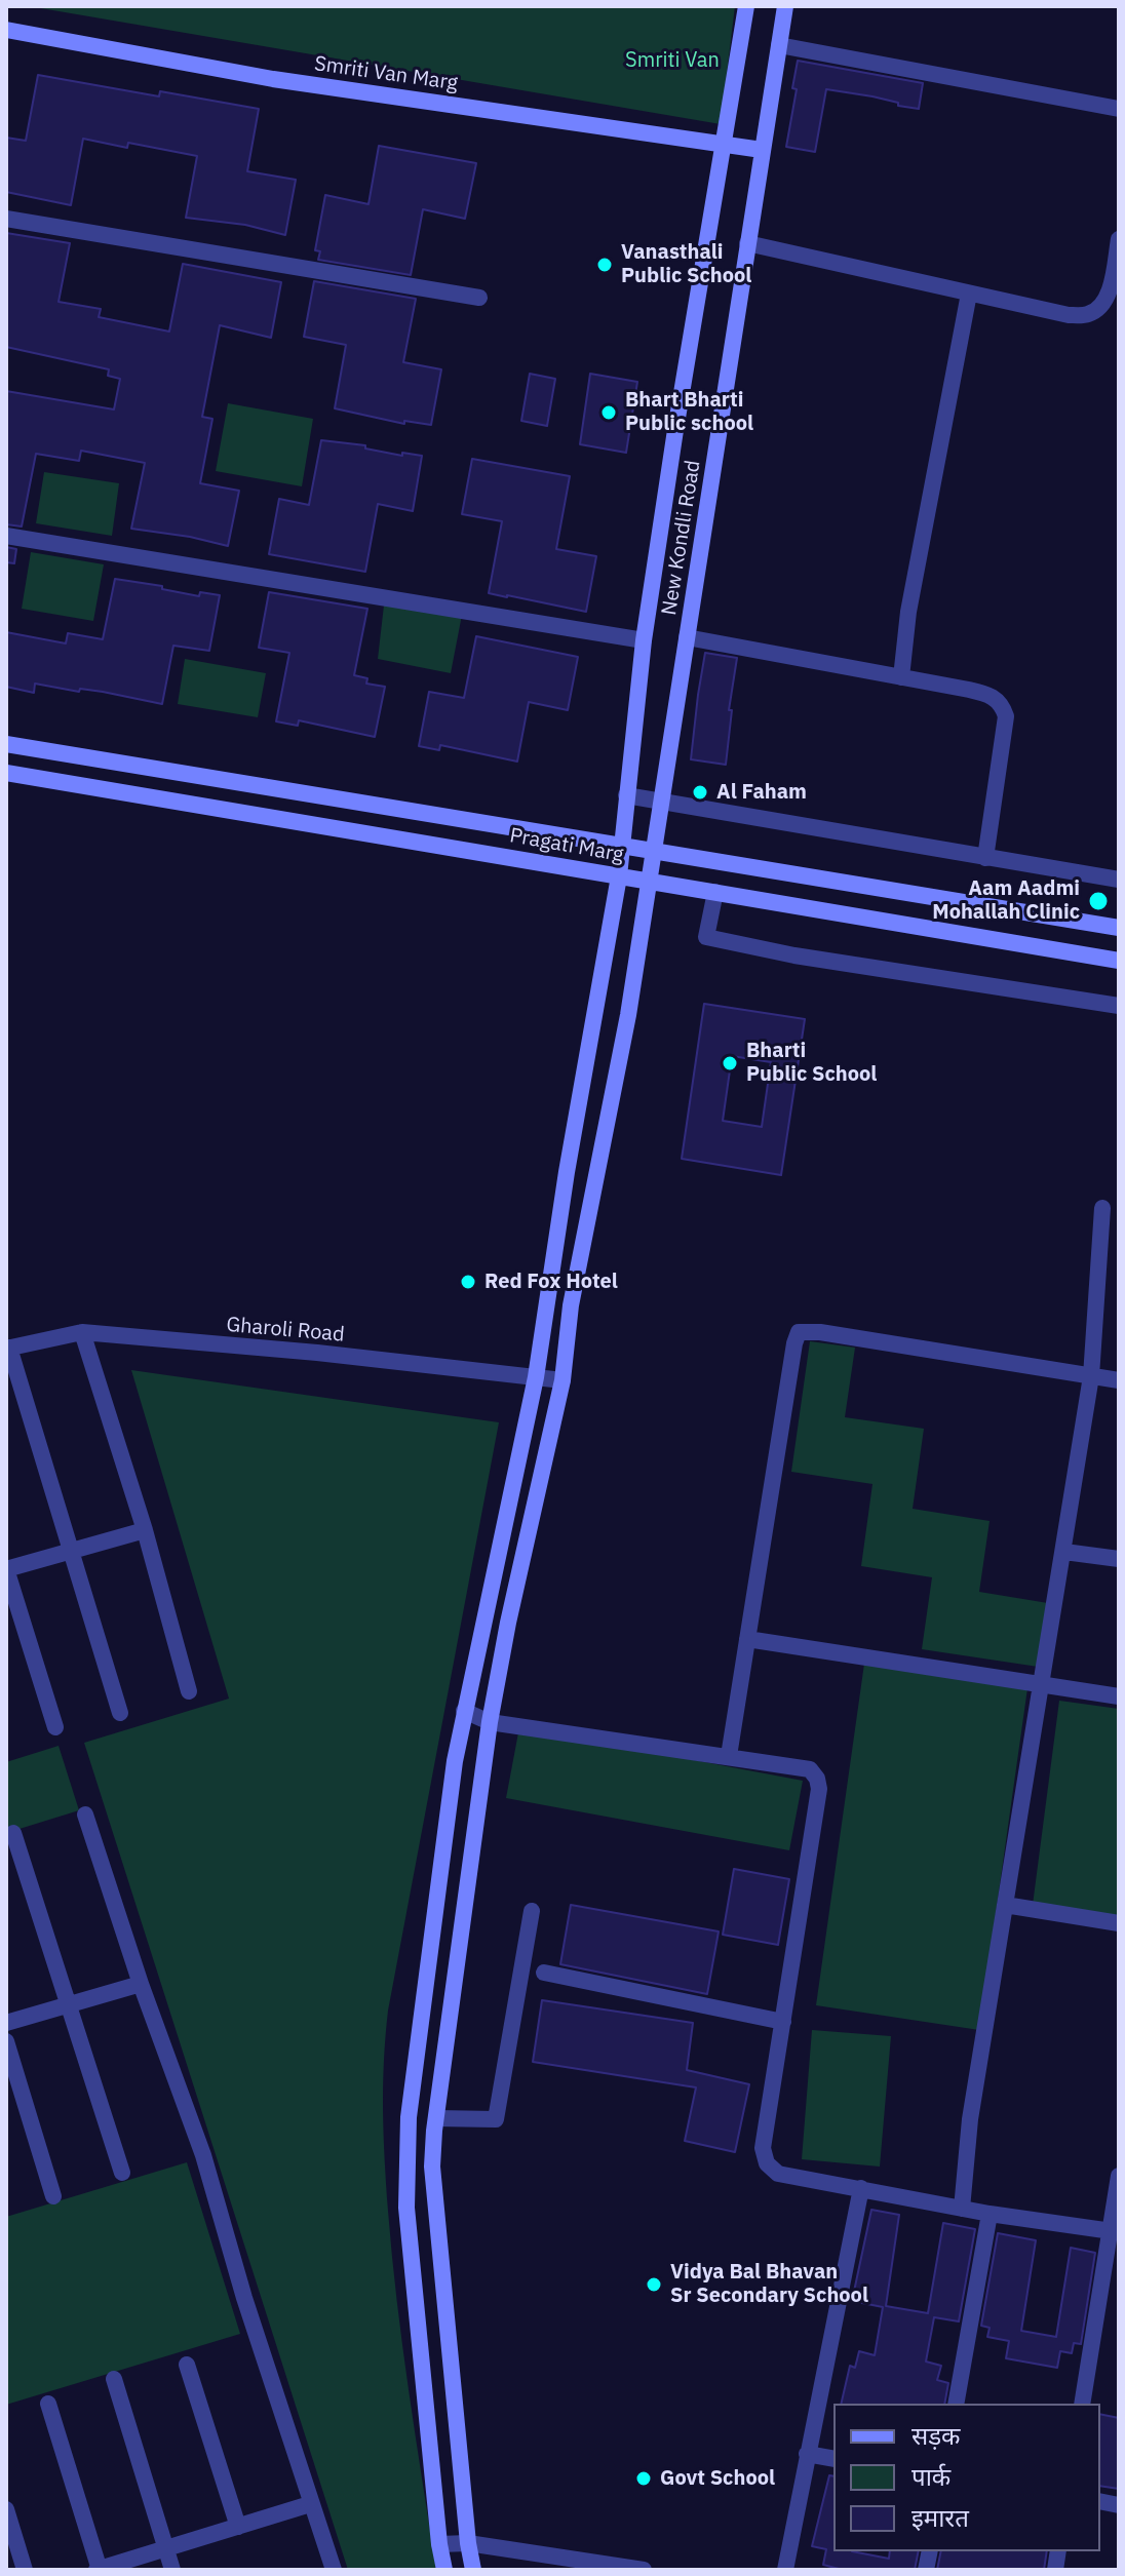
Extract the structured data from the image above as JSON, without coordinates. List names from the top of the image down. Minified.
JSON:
{"streets":{"street":["Smriti Van Marg","New Kondli Road","Pragati Marg","Gharoli Road"]},"crossings":[["Smriti Van Marg","New Kondli Road"],["New Kondli Road","Pragati Marg"],["New Kondli Road","Gharoli Road"]],"parks":["Smriti Van"],"places":["Vanasthali Public School","Bhart Bharti Public school","Al Faham","Aam Aadmi Mohallah Clinic","Bharti Public School","Red Fox Hotel","Vidya Bal Bhavan Sr Secondary School","Govt School"],"legend":["सड़क","पार्क","इमारत"]}
